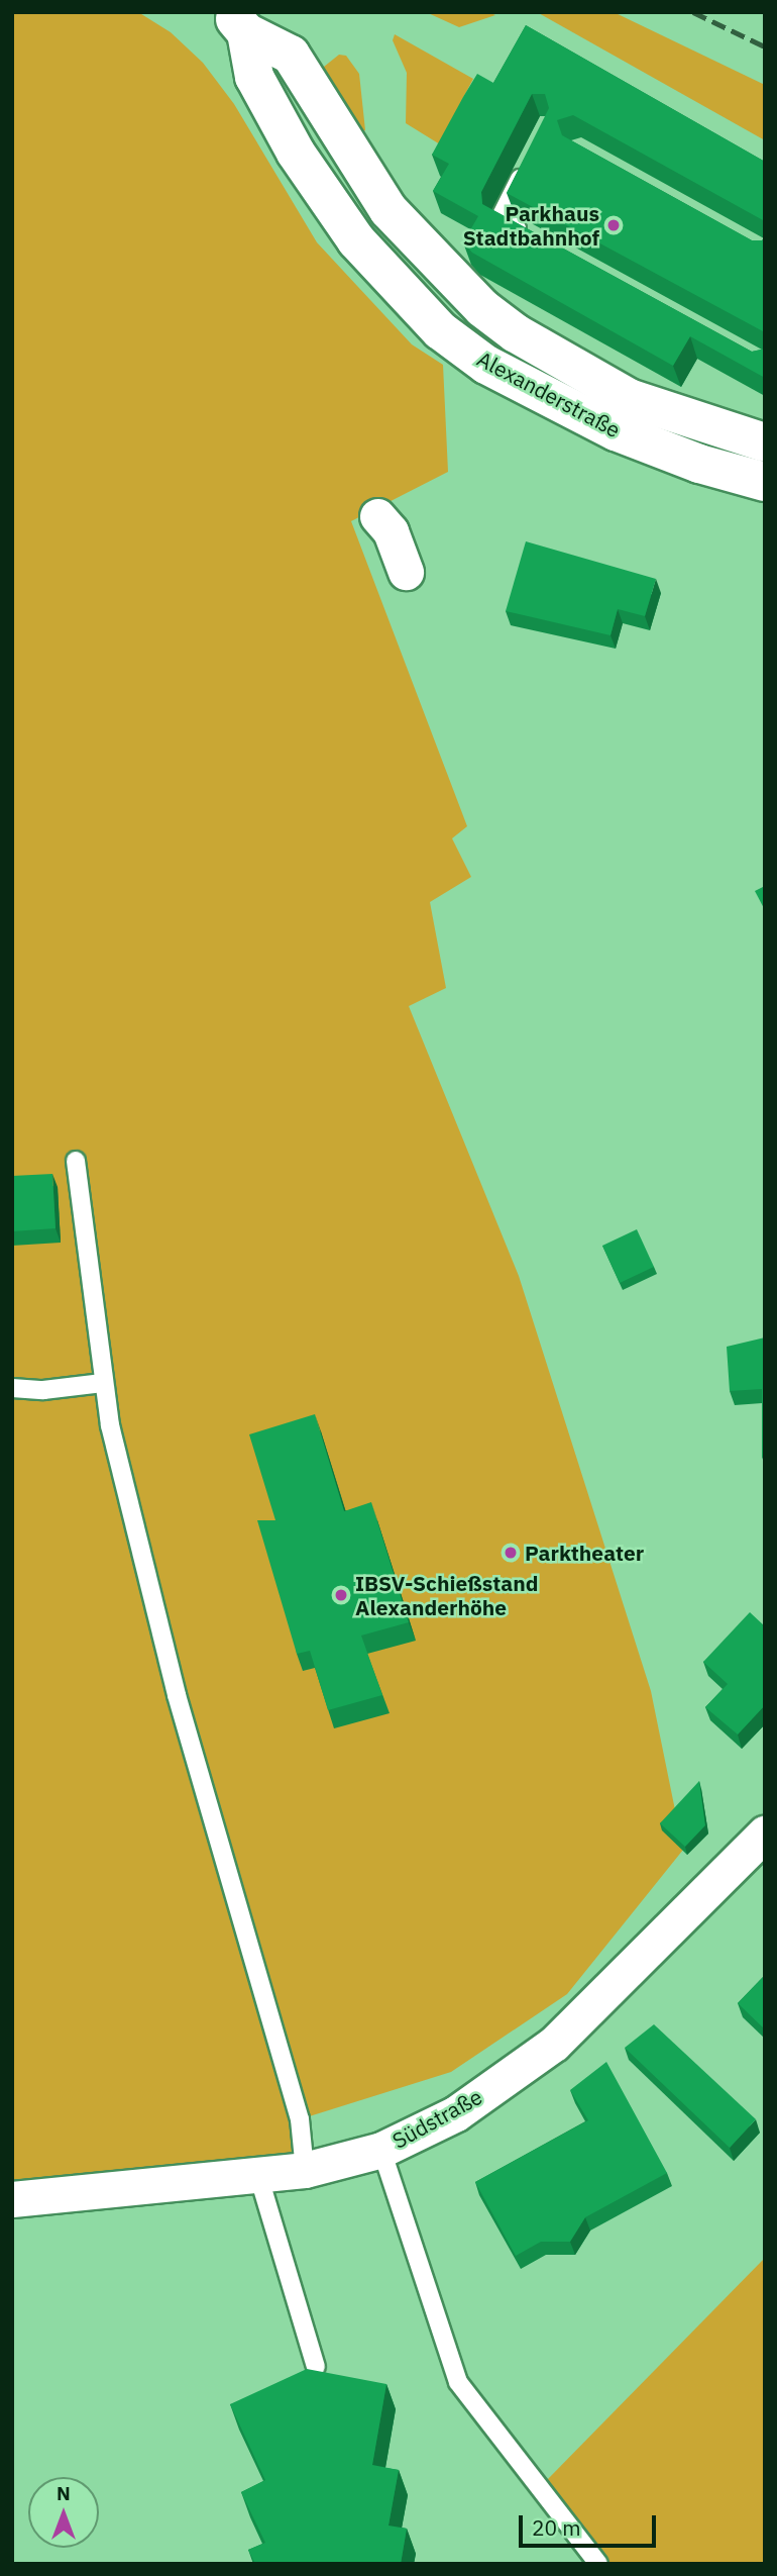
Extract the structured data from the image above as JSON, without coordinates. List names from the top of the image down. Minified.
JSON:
{"streets":{"street":["Alexanderstraße","Südstraße"]},"places":["Parkhaus Stadtbahnhof","Parktheater","IBSV-Schießstand Alexanderhöhe"],"scale_bar":"20 m","north":"top"}
